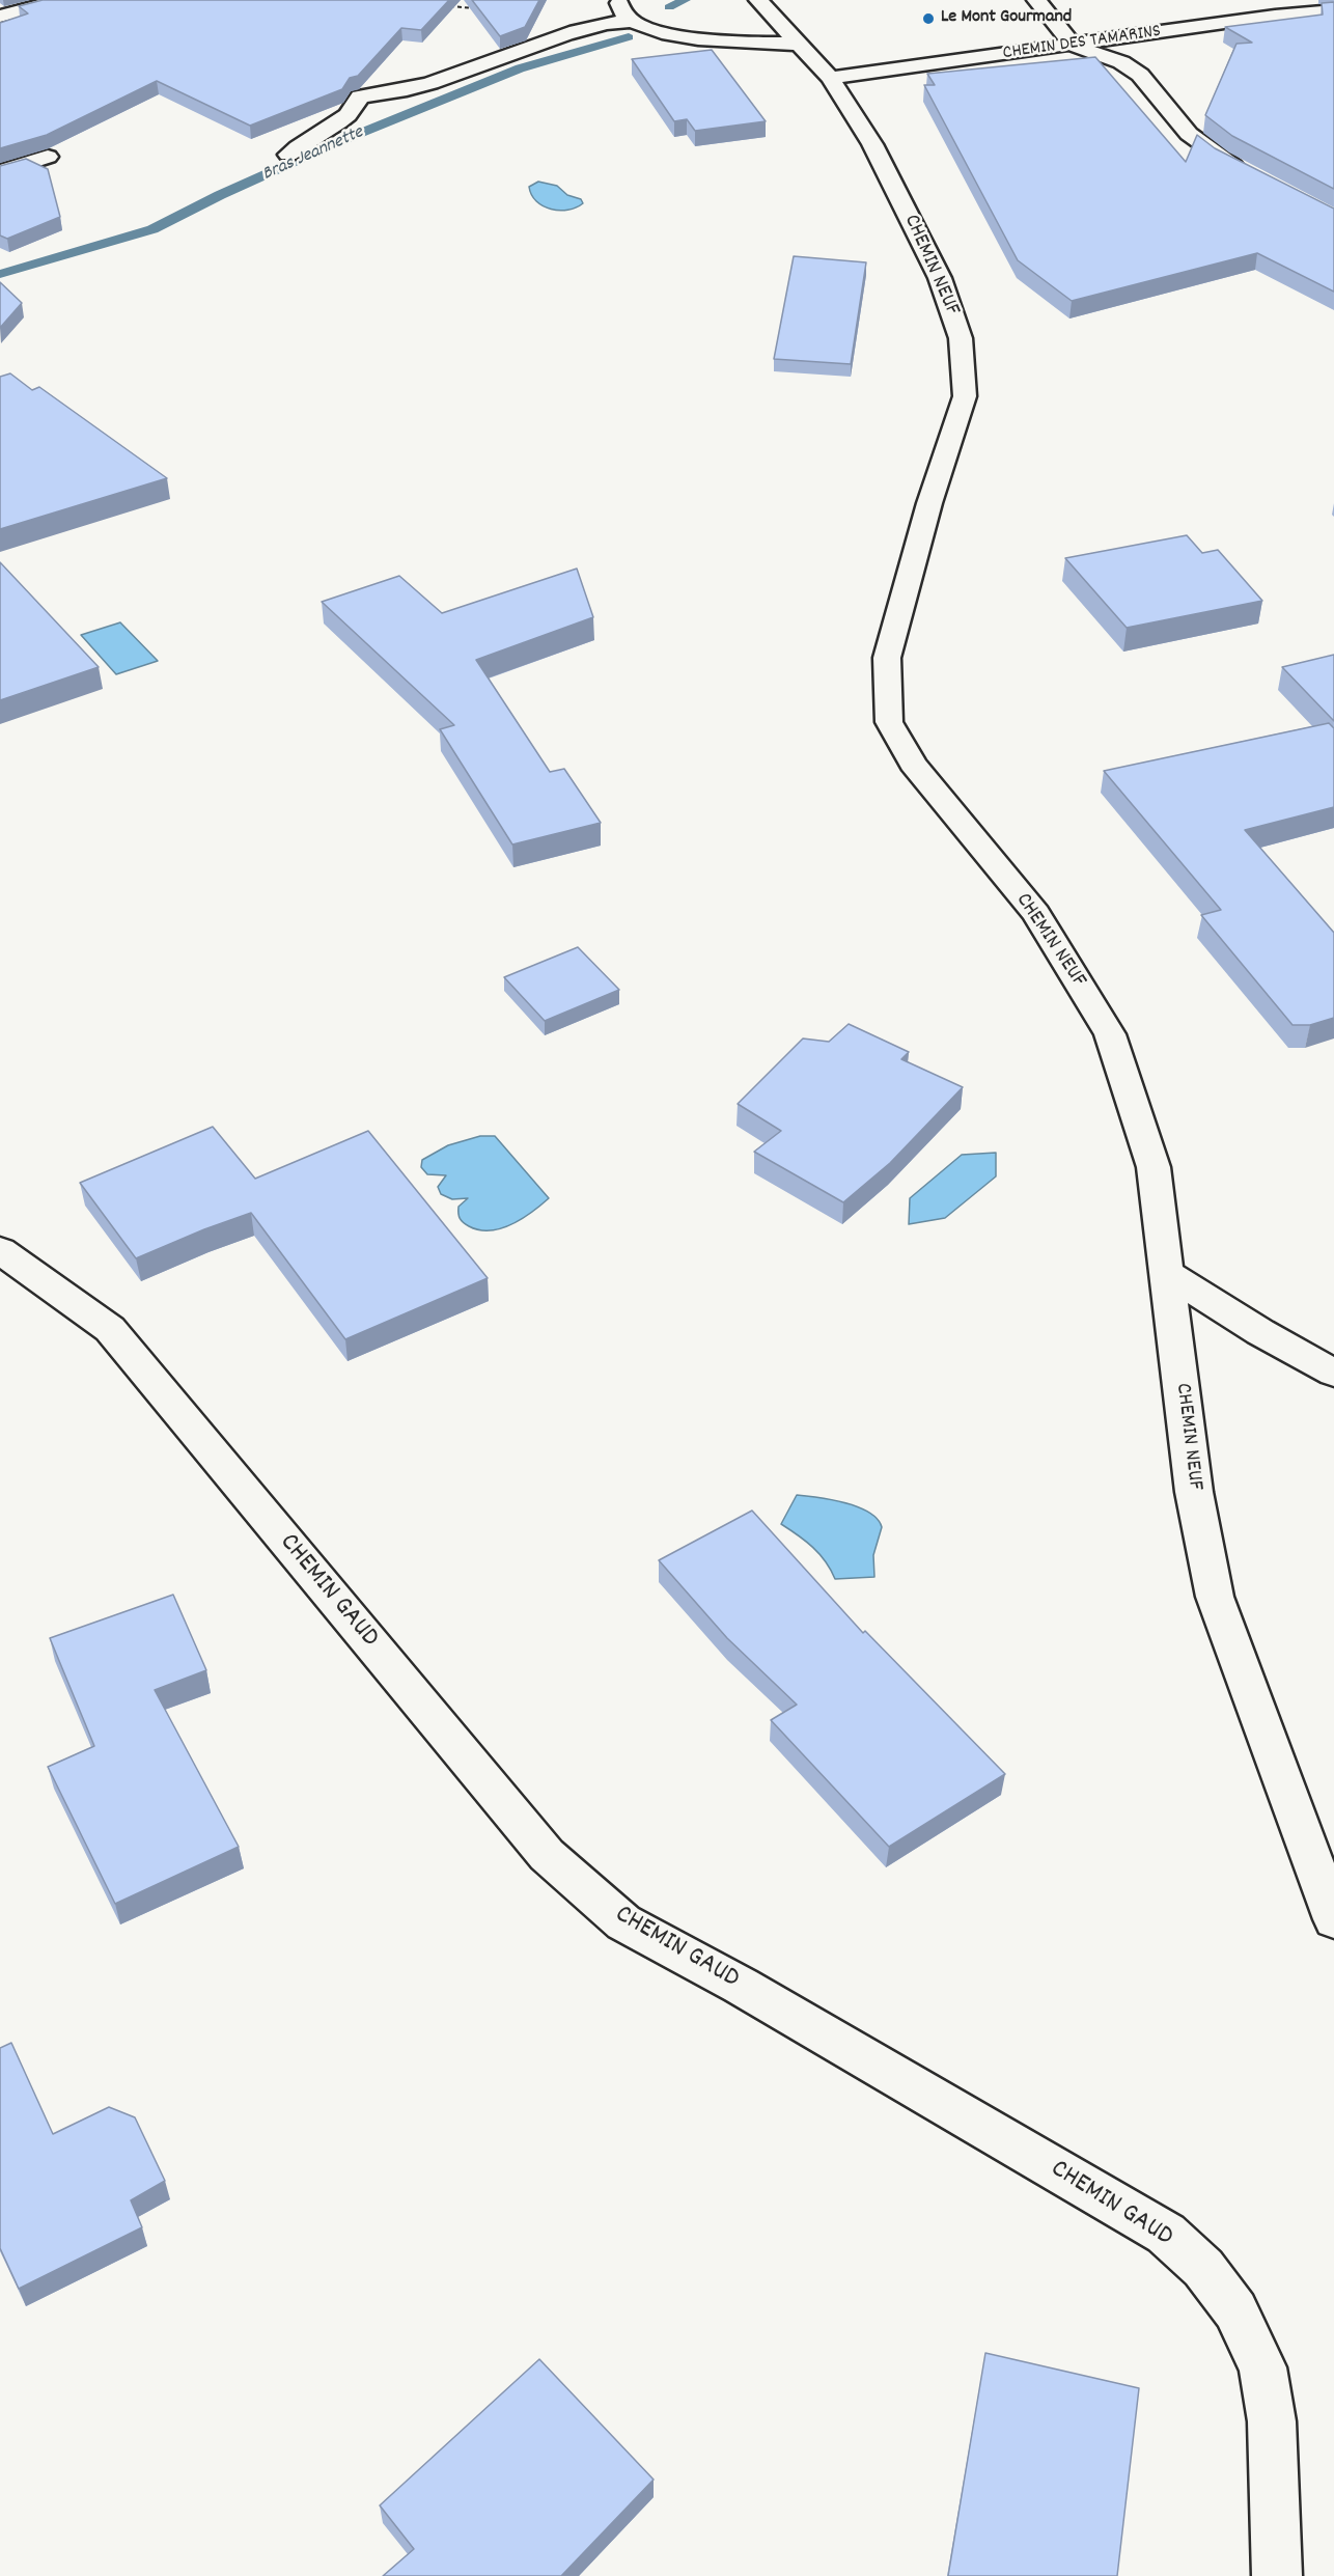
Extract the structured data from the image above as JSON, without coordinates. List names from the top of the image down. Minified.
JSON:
{"streets":{"street":["CHEMIN DES TAMARINS","CHEMIN NEUF","CHEMIN GAUD"]},"crossings":[["CHEMIN DES TAMARINS","CHEMIN NEUF"]],"water":["Bras Jeannette"],"places":["Le Mont Gourmand"]}
